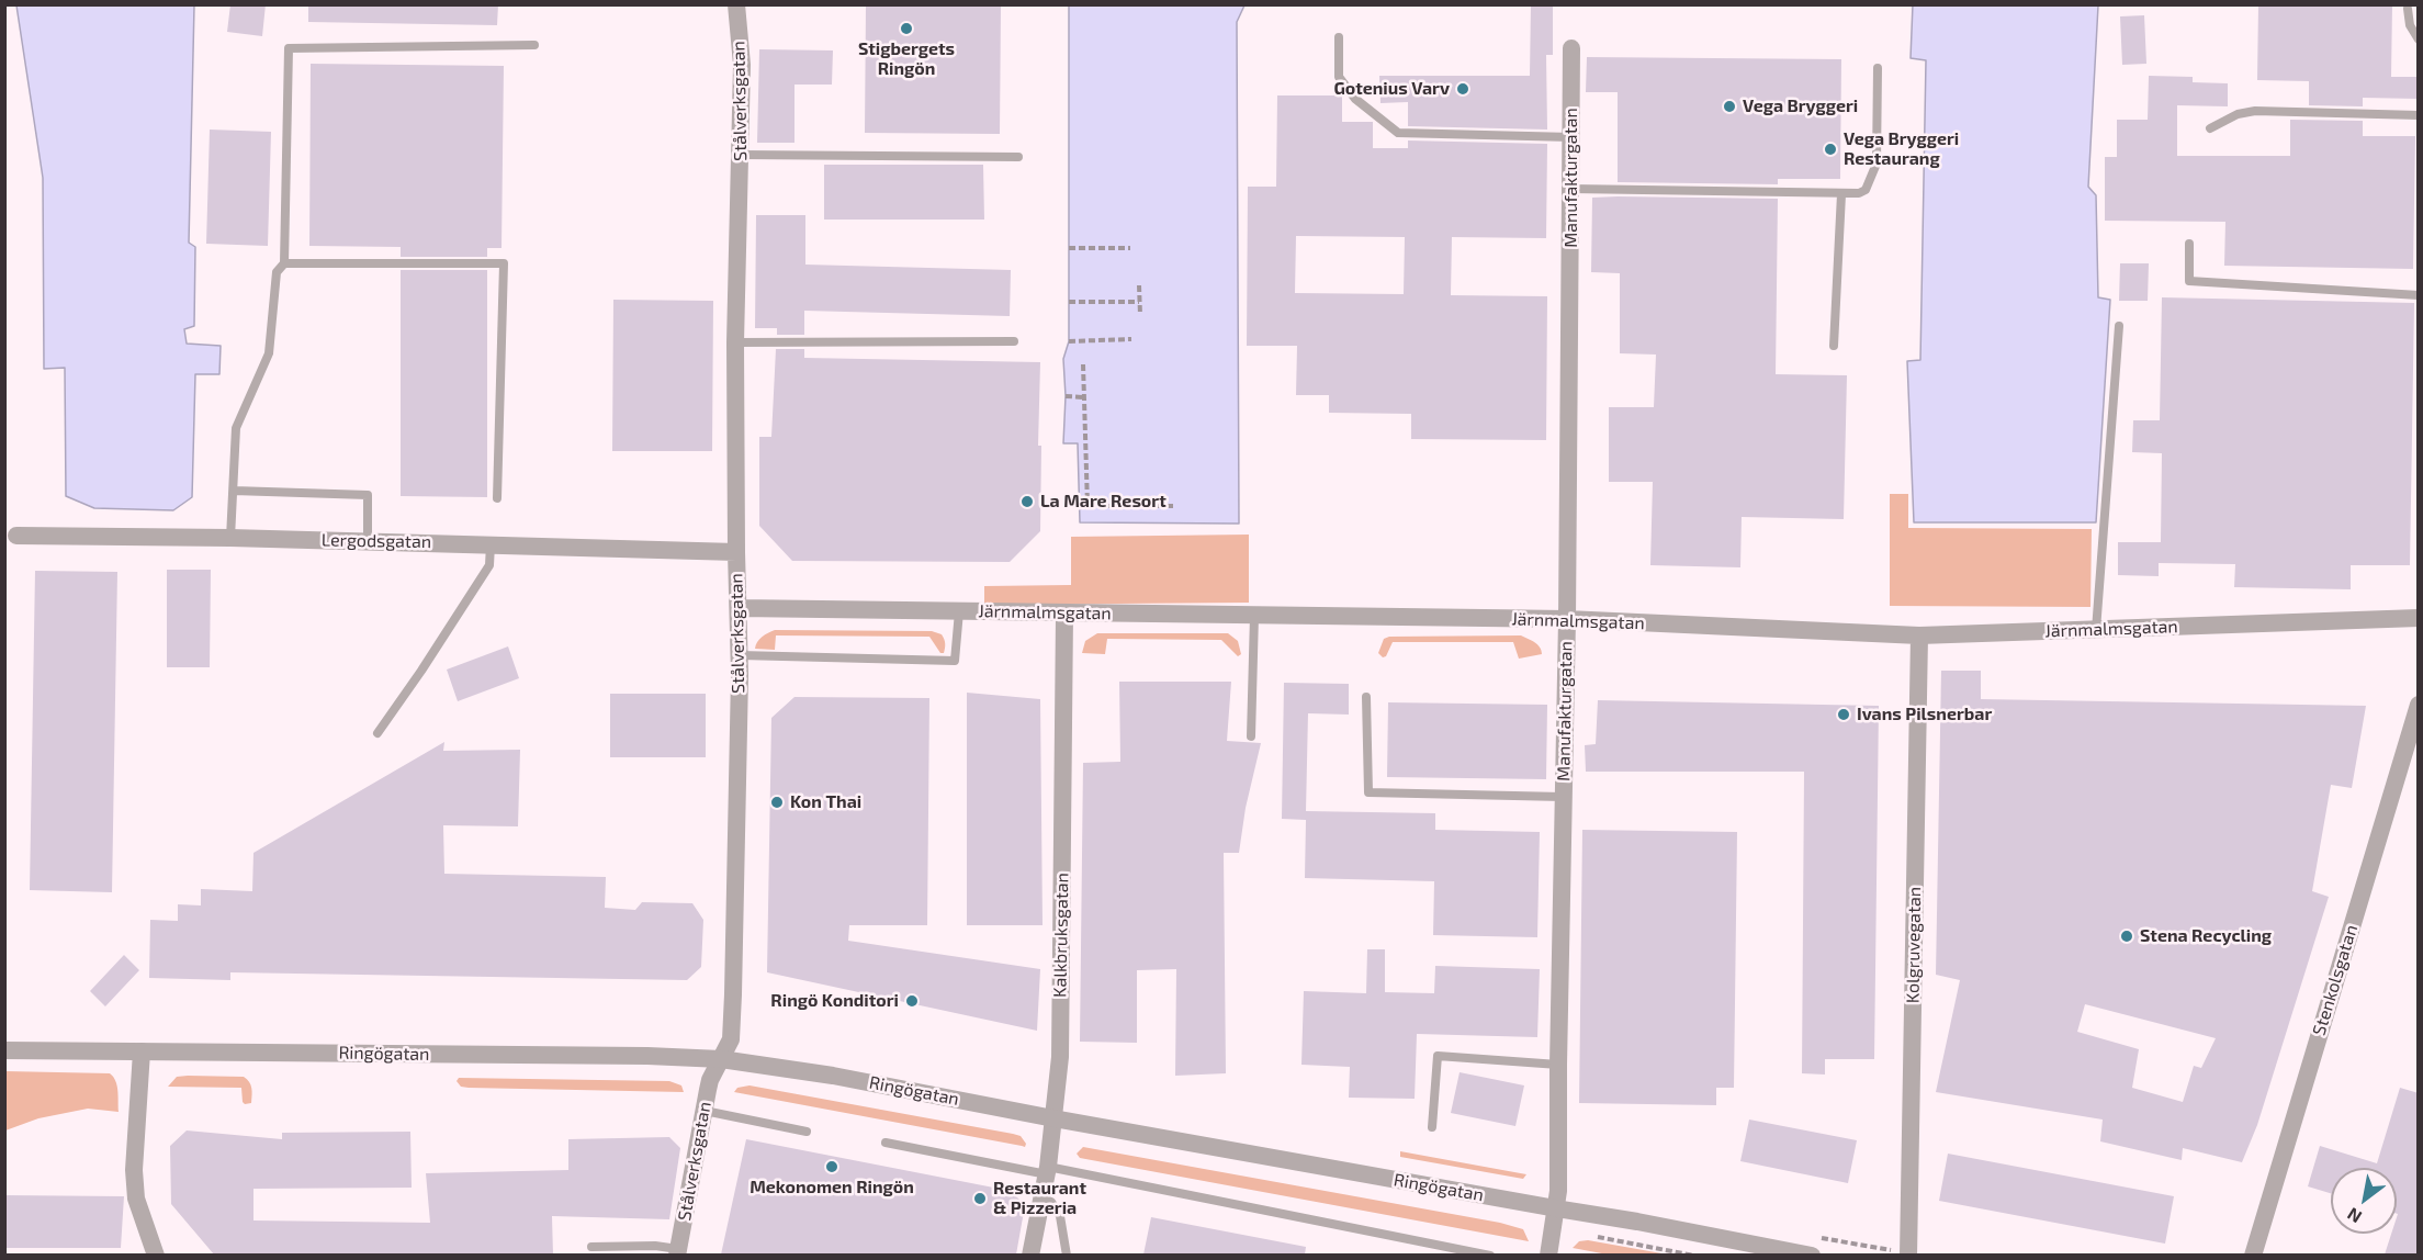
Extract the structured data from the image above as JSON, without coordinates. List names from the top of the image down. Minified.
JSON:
{"streets":{"street":["Stålverksgatan","Manufakturgatan","Lergodsgatan","Järnmalmsgatan","Kalkbruksgatan","Kolgruvegatan","Stenkolsgatan","Ringögatan"]},"crossings":[["Stålverksgatan","Lergodsgatan"],["Stålverksgatan","Järnmalmsgatan"],["Stålverksgatan","Ringögatan"],["Manufakturgatan","Järnmalmsgatan"],["Manufakturgatan","Ringögatan"],["Järnmalmsgatan","Kalkbruksgatan"],["Järnmalmsgatan","Kolgruvegatan"],["Kalkbruksgatan","Ringögatan"]],"places":["Stigbergets Ringön","Gotenius Varv","Vega Bryggeri","Vega Bryggeri Restaurang","La Mare Resort","Ivans Pilsnerbar","Kon Thai","Stena Recycling","Ringö Konditori","Mekonomen Ringön","Restaurant & Pizzeria"],"north":"bottom left"}
